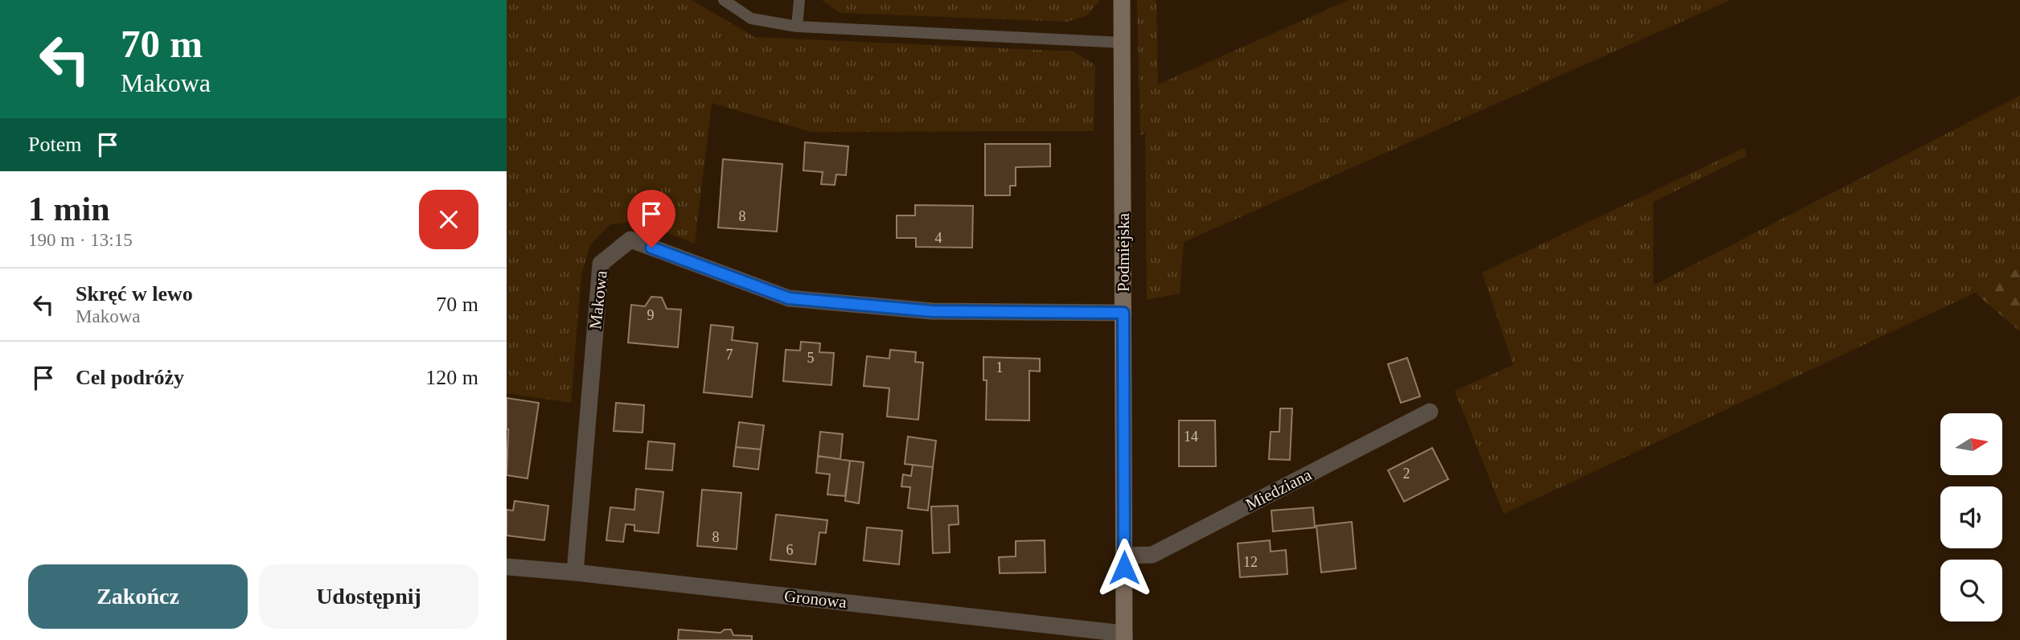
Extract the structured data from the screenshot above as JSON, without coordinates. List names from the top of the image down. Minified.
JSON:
{"streets":{"street":["Podmiejska","Makowa","Miedziana","Gronowa"]},"crossings":[["Podmiejska","Makowa"],["Podmiejska","Miedziana"],["Podmiejska","Gronowa"],["Makowa","Gronowa"]],"house_numbers":["8","4","9","7","5","1","14","2","8","6","12"],"north":"right","page":{"turn":["70 m","Makowa"],"then":"Potem","heading":["1 min","190 m · 13:15"],"list":[{"name":"Skręć w lewo","note":"Makowa","value":"70 m"},{"name":"Cel podróży","value":"120 m"}],"buttons":["Zakończ","Udostępnij"]}}
